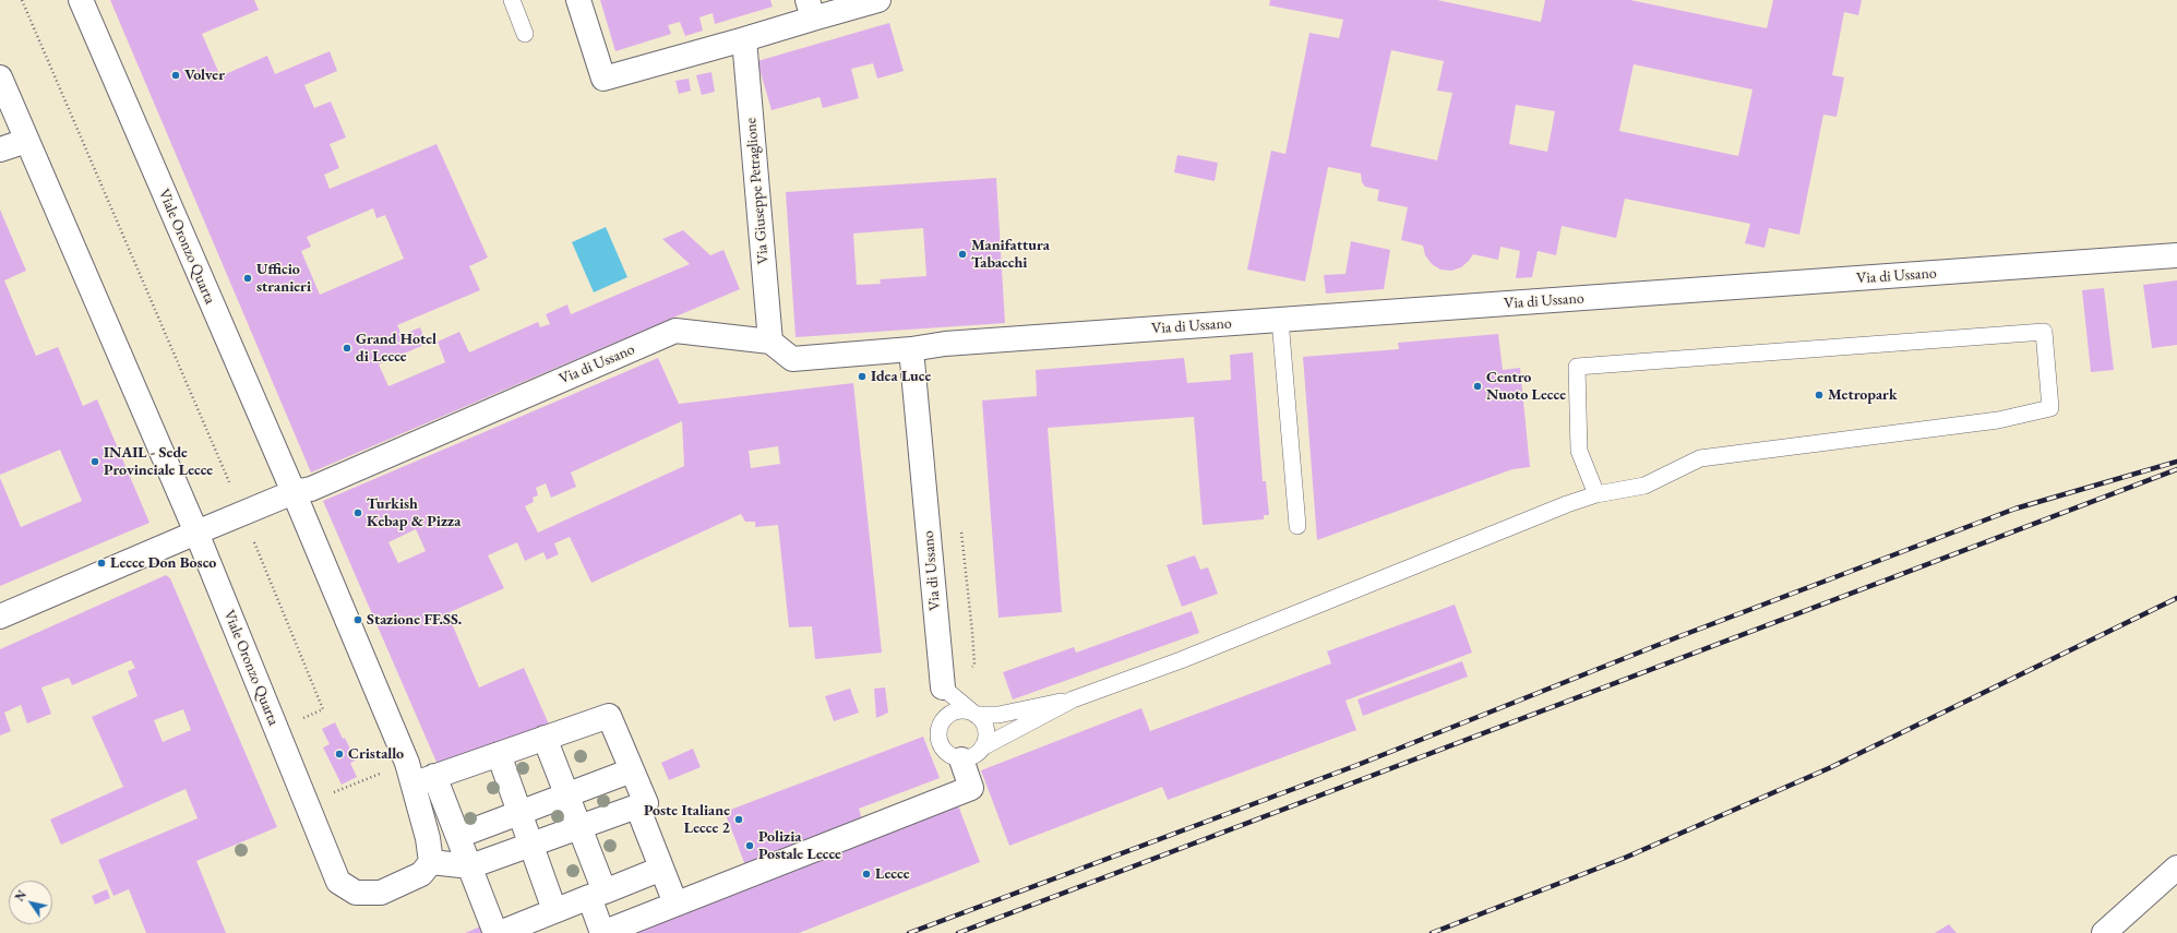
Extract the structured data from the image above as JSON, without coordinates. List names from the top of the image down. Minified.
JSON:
{"streets":{"street":["Via Giuseppe Petraglione","Viale Oronzo Quarta","Via di Ussano"]},"crossings":[["Via Giuseppe Petraglione","Via di Ussano"],["Viale Oronzo Quarta","Via di Ussano"]],"places":["Volver","Manifattura Tabacchi","Ufficio stranieri","Grand Hotel di Lecce","Idea Luce","Centro Nuoto Lecce","Metropark","INAIL - Sede Provinciale Lecce","Turkish Kebap & Pizza","Lecce Don Bosco","Stazione FF.SS.","Cristallo","Poste Italiane Lecce 2","Polizia Postale Lecce","Lecce"],"north":"top left"}
